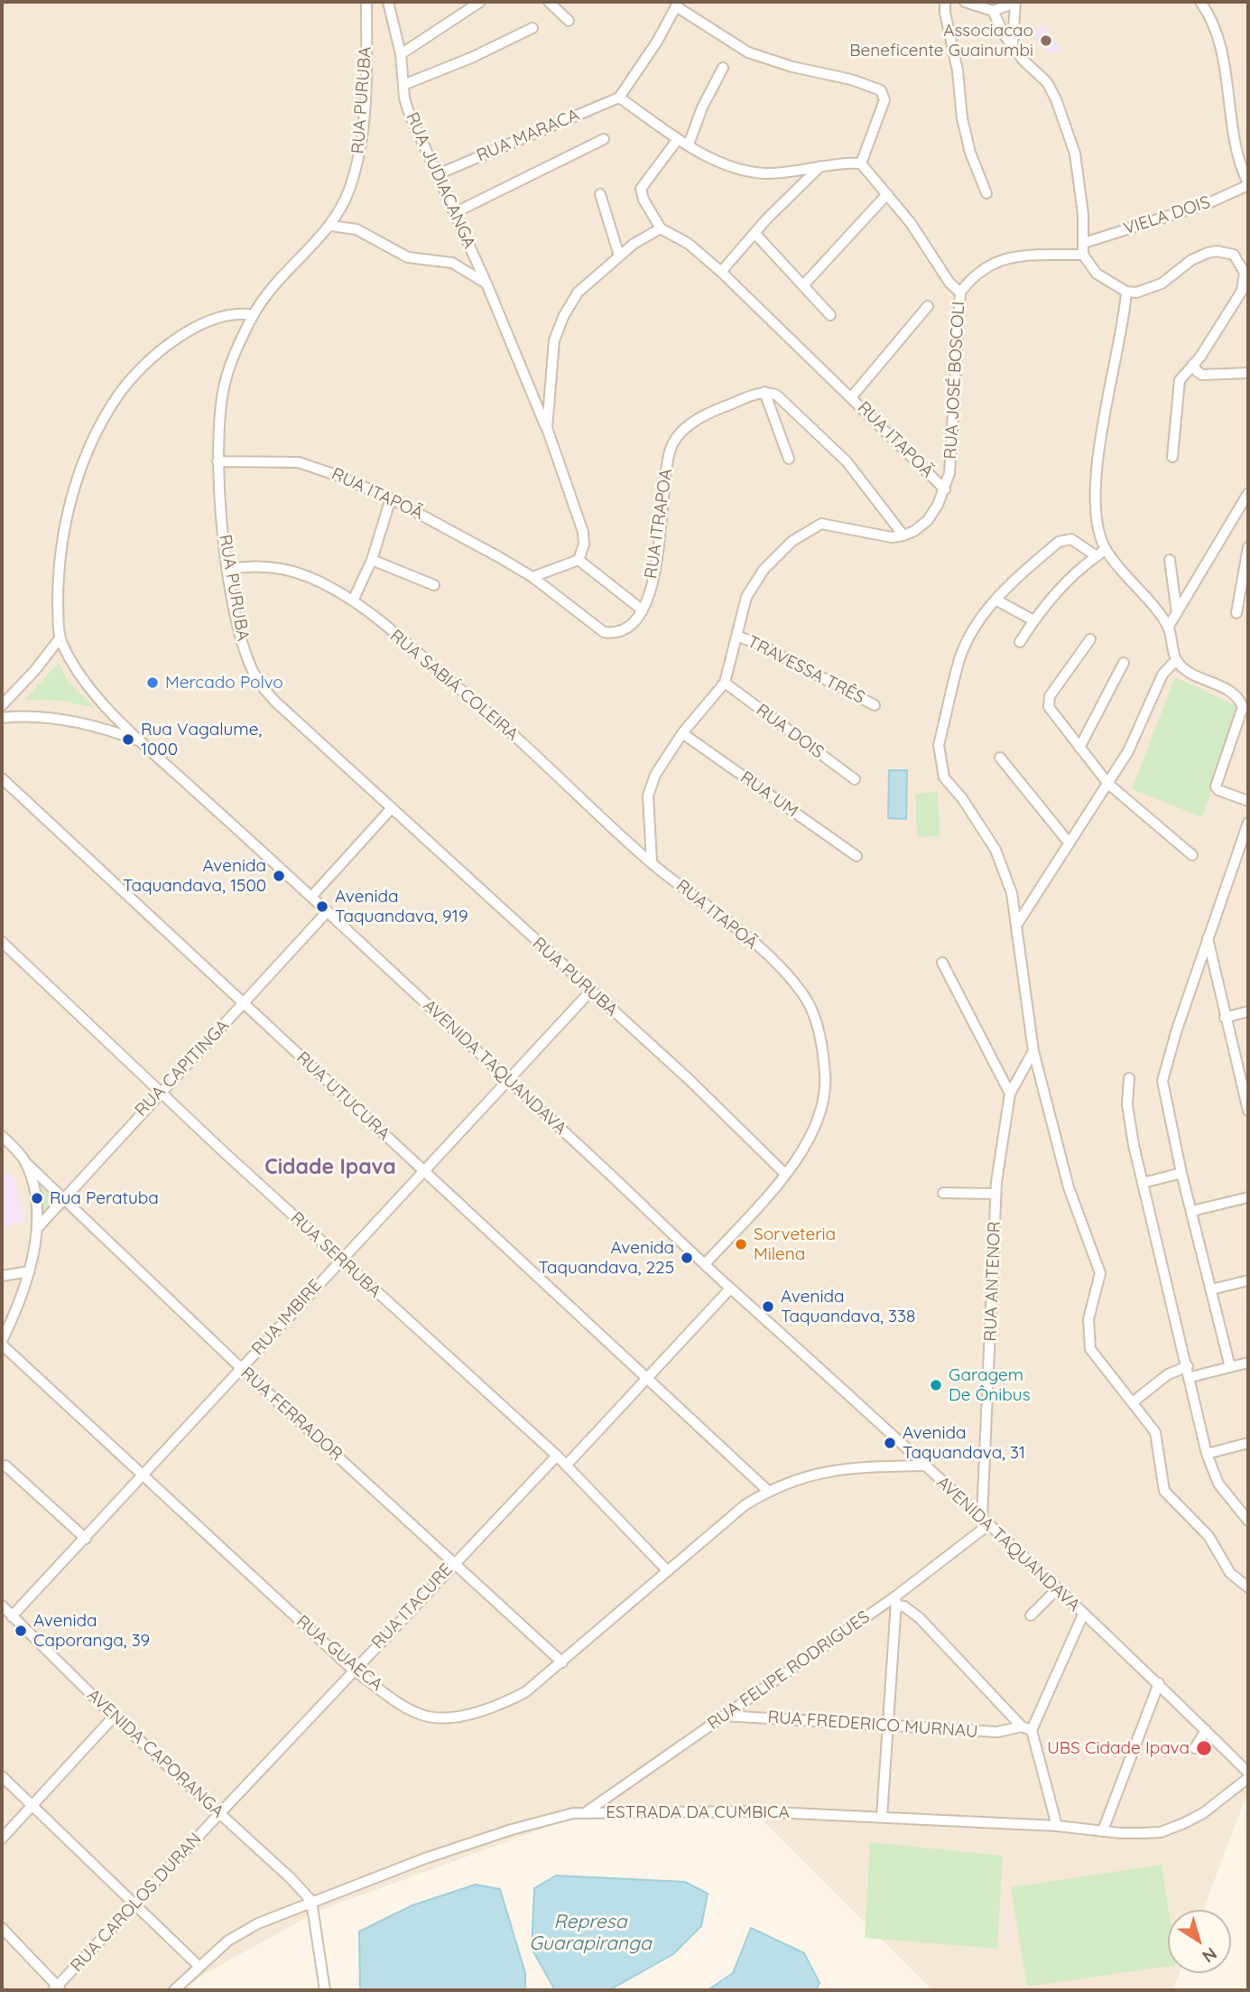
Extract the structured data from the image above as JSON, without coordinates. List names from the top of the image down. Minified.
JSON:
{"streets":{"street":["RUA PURUBA","RUA MARACA","RUA JUDIACANGA","VIELA DOIS","RUA JOSÉ BOSCOLI","RUA ITAPOÃ","RUA ITRAPOA","TRAVESSA TRÊS","RUA SABIÁ COLEIRA","RUA DOIS","RUA UM","AVENIDA TAQUANDAVA","RUA CAPITINGA","RUA UTUCURA","RUA SERRUBA","RUA ANTENOR","RUA IMBIRE","RUA FERRADOR","RUA ITACURE","RUA GUAECA","RUA FELIPE RODRIGUES","RUA FREDERICO MURNAU","AVENIDA CAPORANGA","ESTRADA DA CUMBICA","RUA CAROLOS DURAN"]},"crossings":[["RUA PURUBA","RUA ITAPOÃ"],["RUA PURUBA","RUA SABIÁ COLEIRA"],["RUA PURUBA","RUA IMBIRE"],["RUA MARACA","RUA JUDIACANGA"],["RUA JOSÉ BOSCOLI","RUA ITAPOÃ"],["RUA ITAPOÃ","RUA ITRAPOA"],["RUA ITAPOÃ","RUA SABIÁ COLEIRA"],["RUA ITAPOÃ","AVENIDA TAQUANDAVA"],["AVENIDA TAQUANDAVA","RUA CAPITINGA"],["AVENIDA TAQUANDAVA","RUA ANTENOR"],["AVENIDA TAQUANDAVA","RUA IMBIRE"],["AVENIDA TAQUANDAVA","RUA GUAECA"],["AVENIDA TAQUANDAVA","RUA FELIPE RODRIGUES"],["RUA CAPITINGA","RUA UTUCURA"],["RUA CAPITINGA","RUA SERRUBA"],["RUA CAPITINGA","RUA FERRADOR"],["RUA UTUCURA","RUA IMBIRE"],["RUA UTUCURA","RUA GUAECA"],["RUA SERRUBA","RUA IMBIRE"],["RUA SERRUBA","RUA ITACURE"],["RUA SERRUBA","RUA GUAECA"],["RUA ANTENOR","RUA FELIPE RODRIGUES"],["RUA IMBIRE","RUA FERRADOR"],["RUA IMBIRE","RUA GUAECA"],["RUA IMBIRE","AVENIDA CAPORANGA"],["RUA FERRADOR","RUA ITACURE"],["RUA FERRADOR","RUA GUAECA"],["RUA ITACURE","RUA GUAECA"],["RUA ITACURE","RUA CAROLOS DURAN"],["RUA FELIPE RODRIGUES","RUA FREDERICO MURNAU"],["RUA FELIPE RODRIGUES","ESTRADA DA CUMBICA"],["AVENIDA CAPORANGA","ESTRADA DA CUMBICA"],["AVENIDA CAPORANGA","RUA CAROLOS DURAN"]],"districts":["Cidade Ipava"],"water":["Represa Guarapiranga"],"places":["Associacao Beneficente Guainumbi","Mercado Polvo","Rua Vagalume, 1000","Avenida Taquandava, 1500","Avenida Taquandava, 919","Rua Peratuba","Sorveteria Milena","Avenida Taquandava, 225","Avenida Taquandava, 338","Garagem De Ônibus","Avenida Taquandava, 31","Avenida Caporanga, 39","UBS Cidade Ipava"],"north":"bottom right"}
